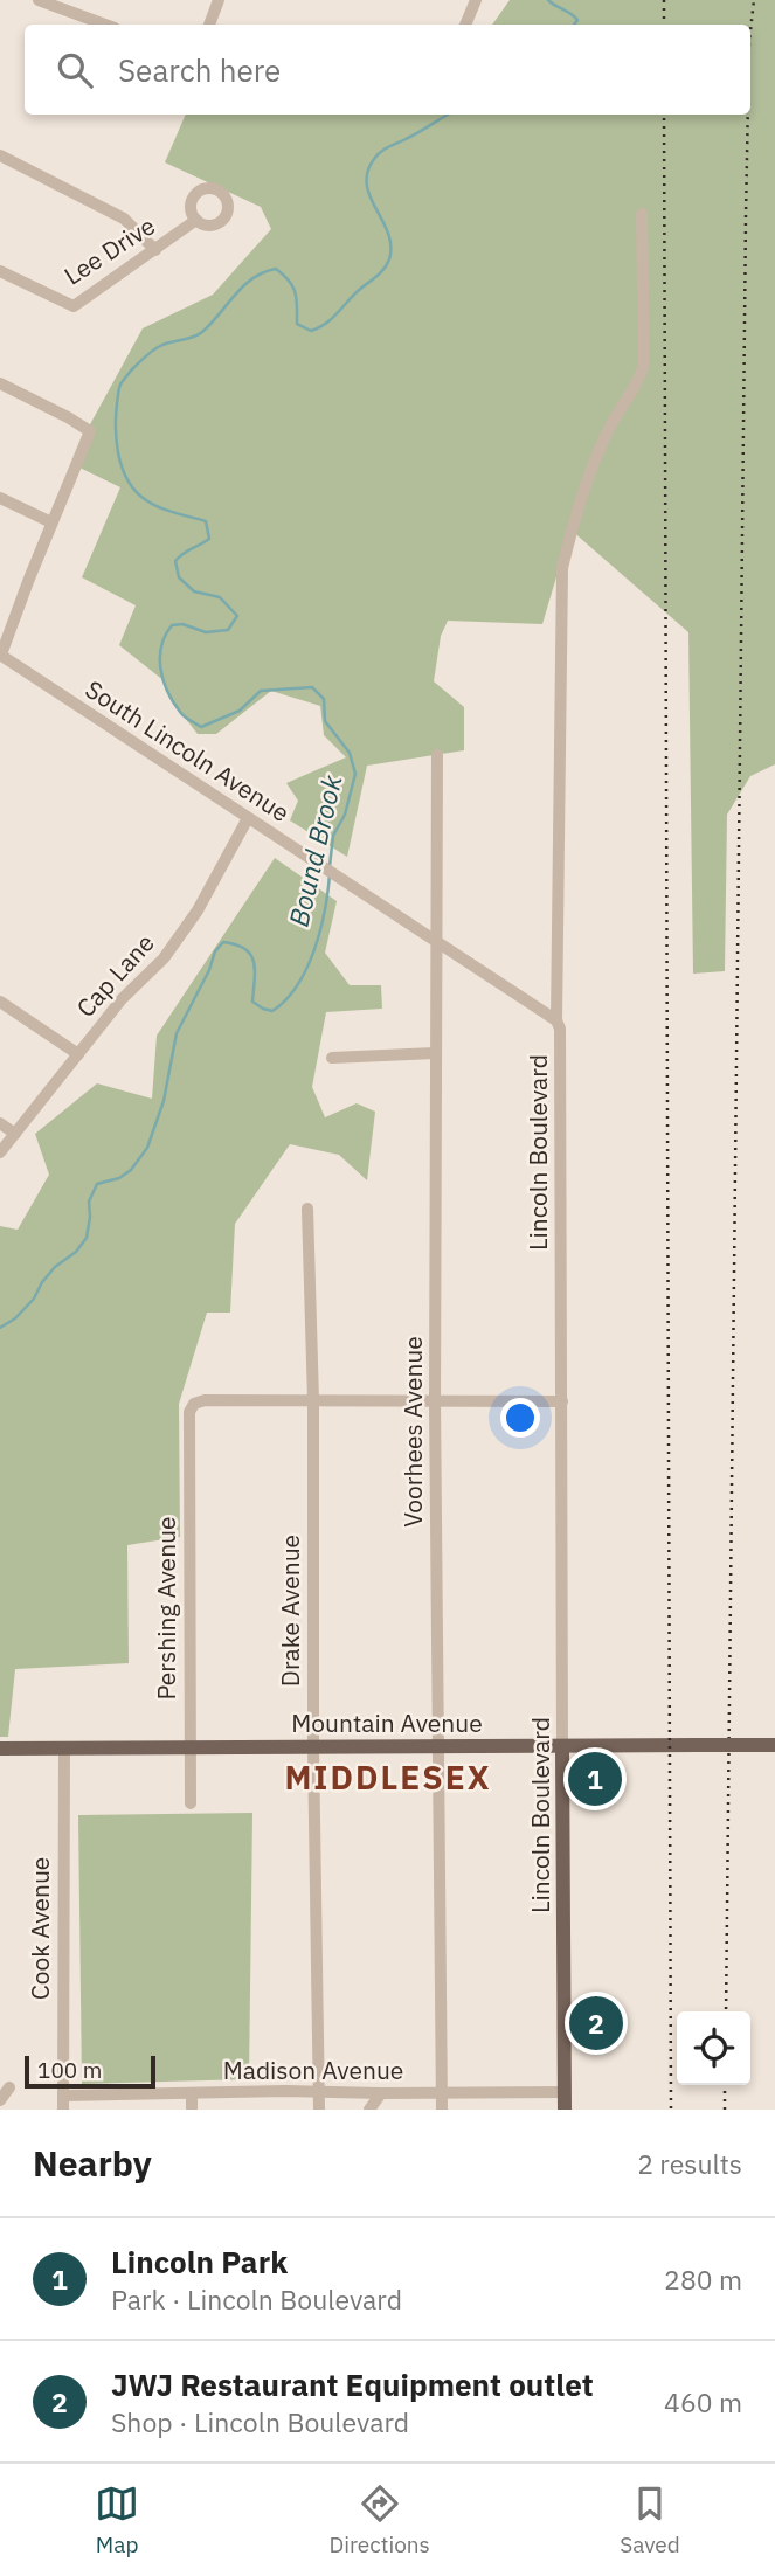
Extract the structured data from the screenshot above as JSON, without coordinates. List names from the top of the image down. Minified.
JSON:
{"streets":{"main road":["Lincoln Boulevard","Mountain Avenue"],"street":["Lee Drive","South Lincoln Avenue","Cap Lane","Voorhees Avenue","Pershing Avenue","Drake Avenue","Cook Avenue","Madison Avenue"]},"crossings":[["South Lincoln Avenue","Cap Lane"],["South Lincoln Avenue","Lincoln Boulevard"],["South Lincoln Avenue","Voorhees Avenue"],["Lincoln Boulevard","Mountain Avenue"],["Lincoln Boulevard","Madison Avenue"],["Voorhees Avenue","Mountain Avenue"],["Voorhees Avenue","Madison Avenue"],["Pershing Avenue","Drake Avenue"],["Pershing Avenue","Mountain Avenue"],["Drake Avenue","Mountain Avenue"],["Drake Avenue","Madison Avenue"],["Mountain Avenue","Cook Avenue"],["Cook Avenue","Madison Avenue"]],"districts":["MIDDLESEX"],"water":["Bound Brook"],"scale_bar":"100 m","page":{"search":"Search here","pins":["1","2"],"scale":"100 m","heading":["Nearby","2 results"],"list":[{"mark":"1","name":"Lincoln Park","note":"Park · Lincoln Boulevard","value":"280 m"},{"mark":"2","name":"JWJ Restaurant Equipment outlet","note":"Shop · Lincoln Boulevard","value":"460 m"}],"nav":["Map","Directions","Saved"]}}
